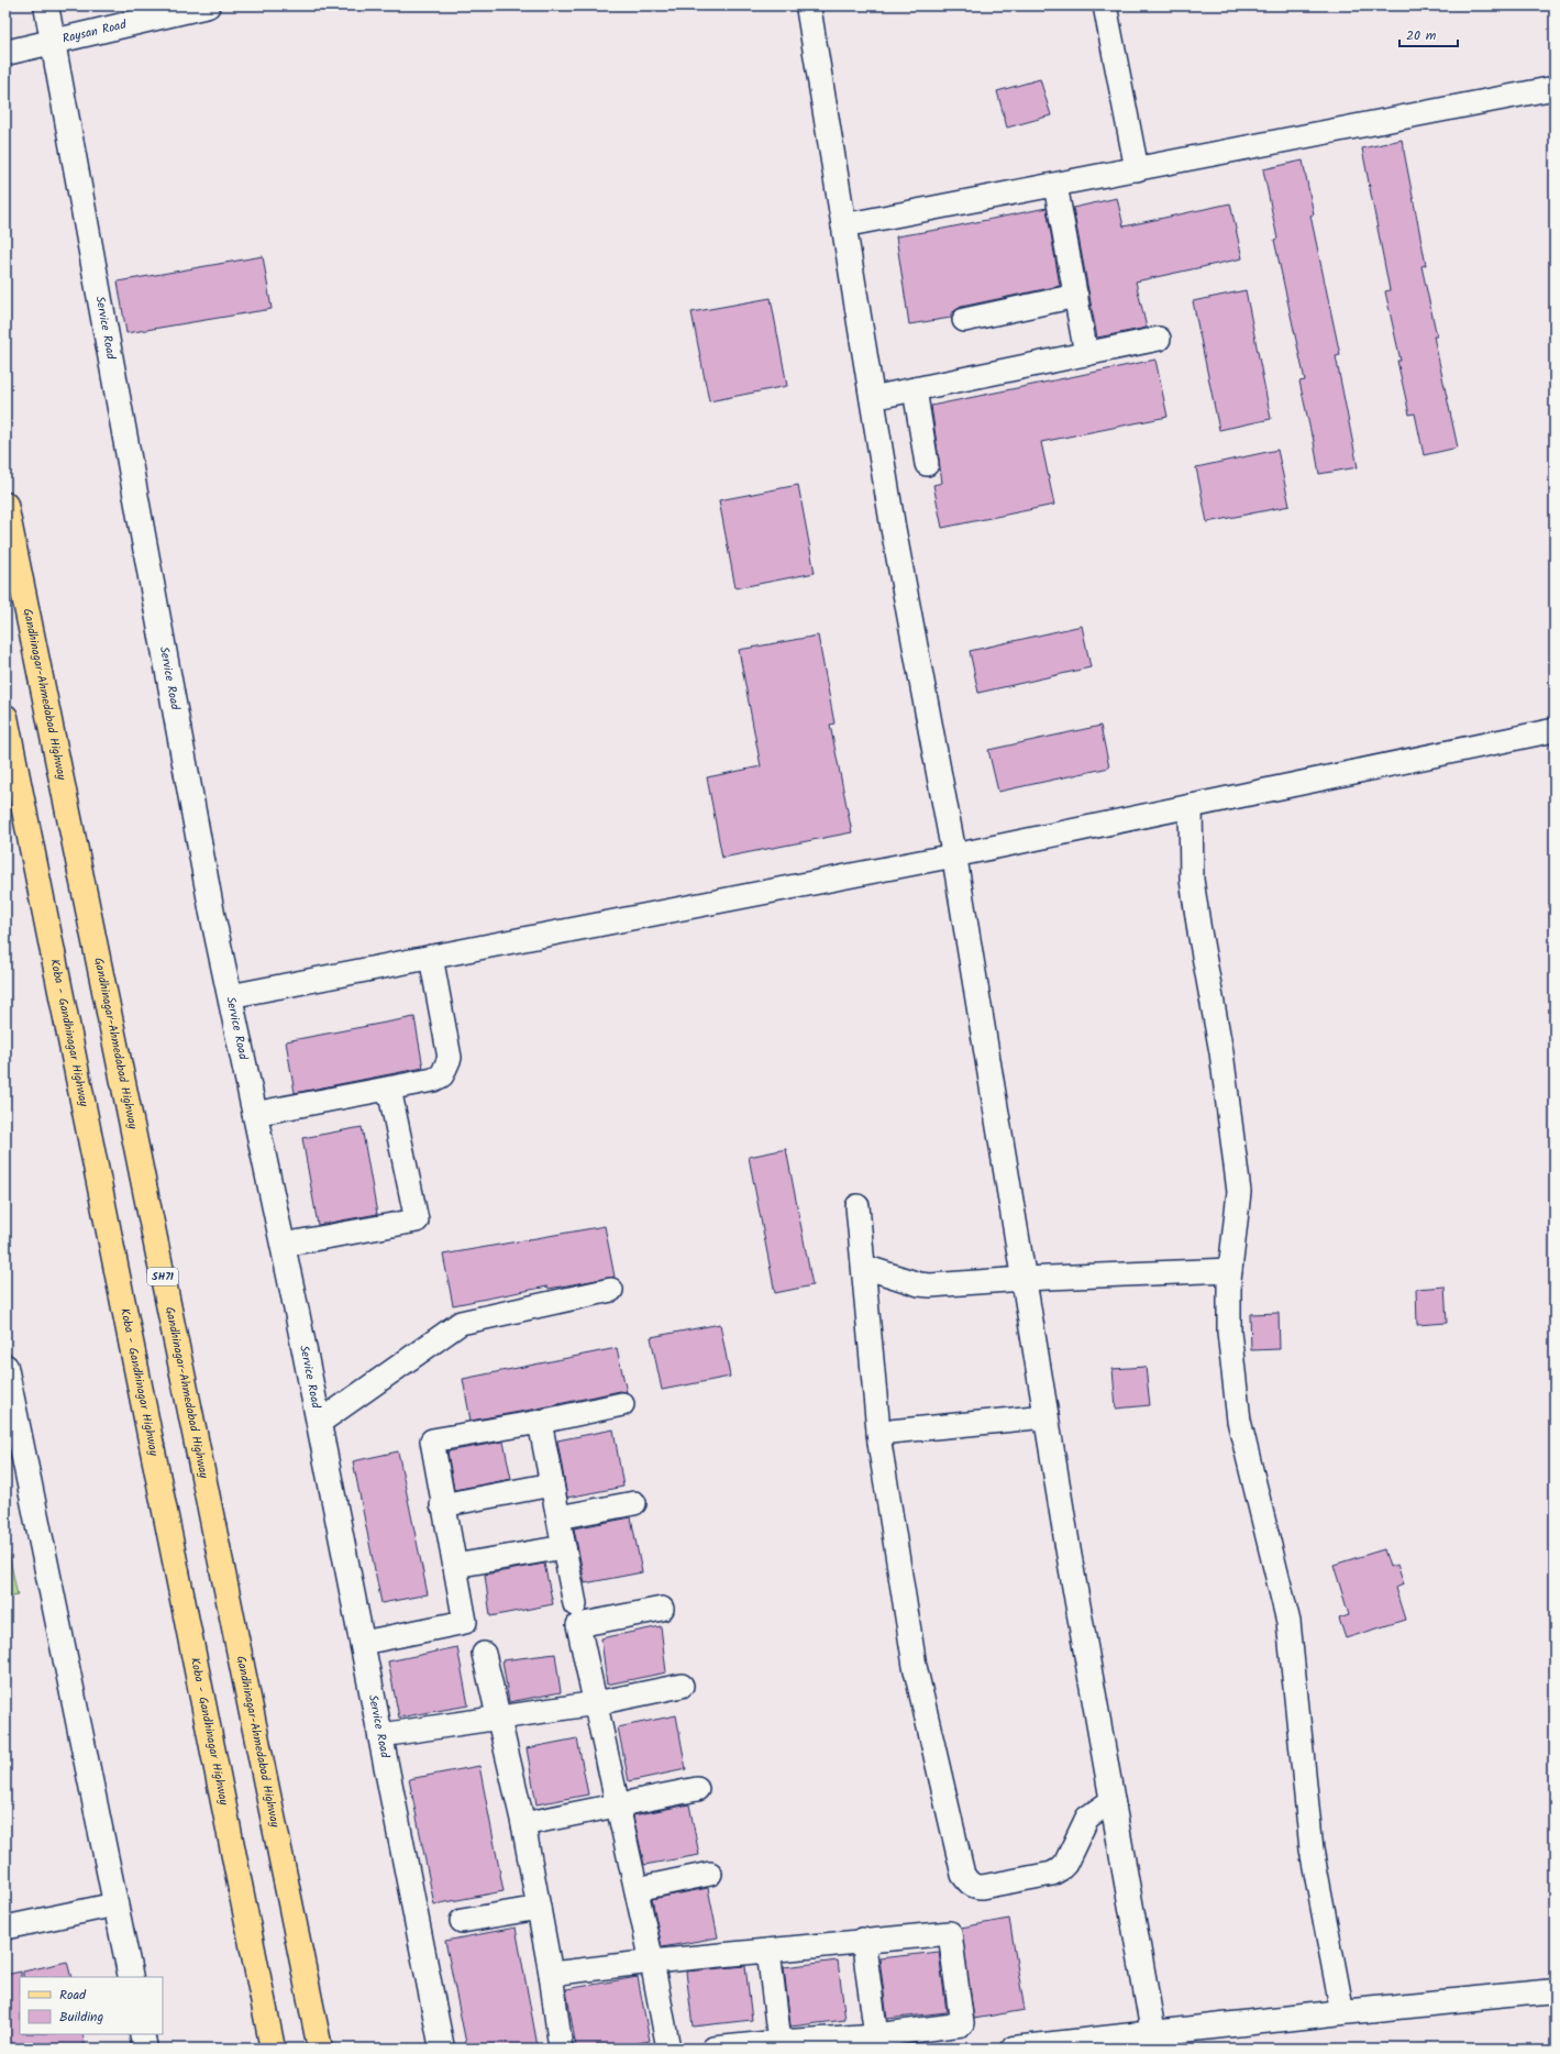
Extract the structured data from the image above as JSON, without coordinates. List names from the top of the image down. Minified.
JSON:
{"streets":{"main road":["Gandhinagar-Ahmedabad Highway","Koba - Gandhinagar Highway","SH71"],"street":["Raysan Road","Service Road"]},"crossings":[["Raysan Road","Service Road"]],"legend":["Road","Building"],"scale_bar":"20 m"}
